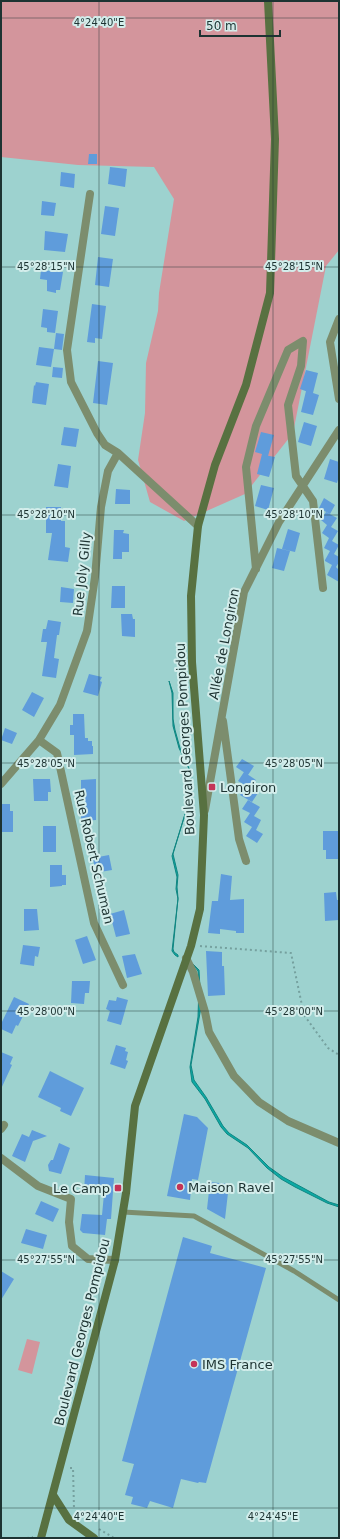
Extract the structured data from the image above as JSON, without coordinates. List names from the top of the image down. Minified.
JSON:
{"streets":{"main road":["Boulevard Georges Pompidou"],"street":["Rue Joly Gilly","Allée de Longiron","Rue Robert Schuman"]},"crossings":[["Rue Joly Gilly","Rue Robert Schuman"],["Allée de Longiron","Boulevard Georges Pompidou"]],"places":{"transit":["Longiron","Le Camp"],"other":["Maison Ravel","IMS France"]},"scale_bar":"50 m","coordinates":["4°24'40\"E","45°28'15\"N","45°28'10\"N","45°28'05\"N","45°28'00\"N","45°27'55\"N","4°24'45\"E"]}
